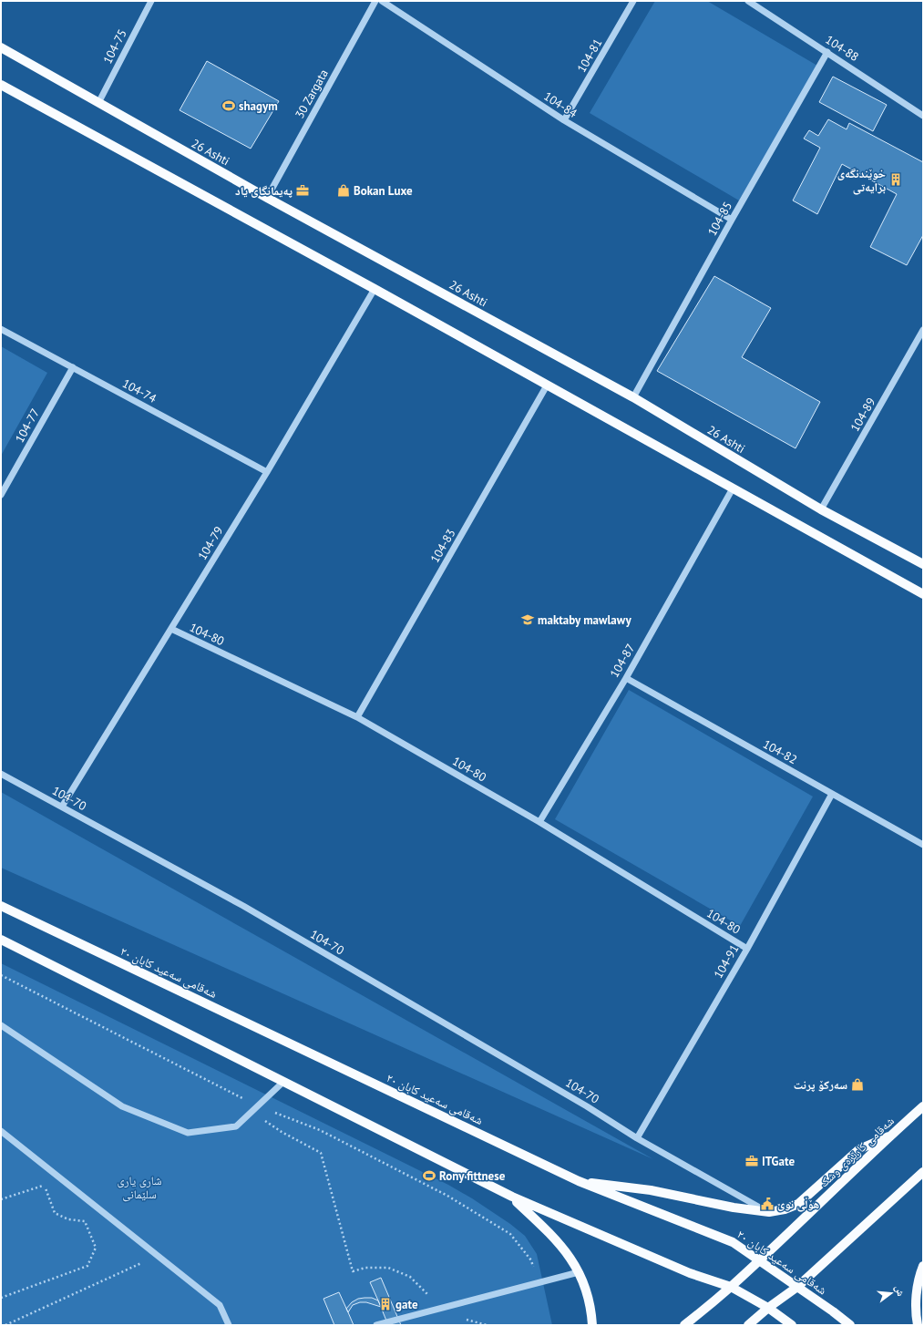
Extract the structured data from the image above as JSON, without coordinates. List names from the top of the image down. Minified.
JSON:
{"streets":{"main road":["26 Ashti","شەقامی سەعید کابان ٢٠","شەقامی کارێزەی وشک"],"street":["104-75","104-88","104-81","30 Zargata","104-84","104-85","104-74","104-89","104-77","104-79","104-83","104-80","104-87","104-82","104-70","104-91"]},"crossings":[["104-75","26 Ashti"],["104-88","104-85"],["104-81","104-84"],["30 Zargata","26 Ashti"],["104-84","104-85"],["26 Ashti","104-85"],["26 Ashti","104-89"],["104-74","104-77"],["104-74","104-79"],["104-79","104-80"],["104-79","104-70"],["104-83","104-80"],["104-80","104-87"],["104-80","104-91"],["104-87","104-82"],["104-82","104-91"],["104-70","104-91"],["شەقامی سەعید کابان ٢٠","شەقامی کارێزەی وشک"]],"parks":["شاری یاری سلێمانی"],"places":{"sports":["shagym","Rony fittnese"],"building":["خوێندنگەی برایەتی","gate"],"office":["پەیمانگای یاد","ITGate"],"shop":["Bokan Luxe","سەرکۆ پرنت"],"school or university":["maktaby mawlawy"],"public building":["ھۆڵی نوێ"]},"north":"right"}
